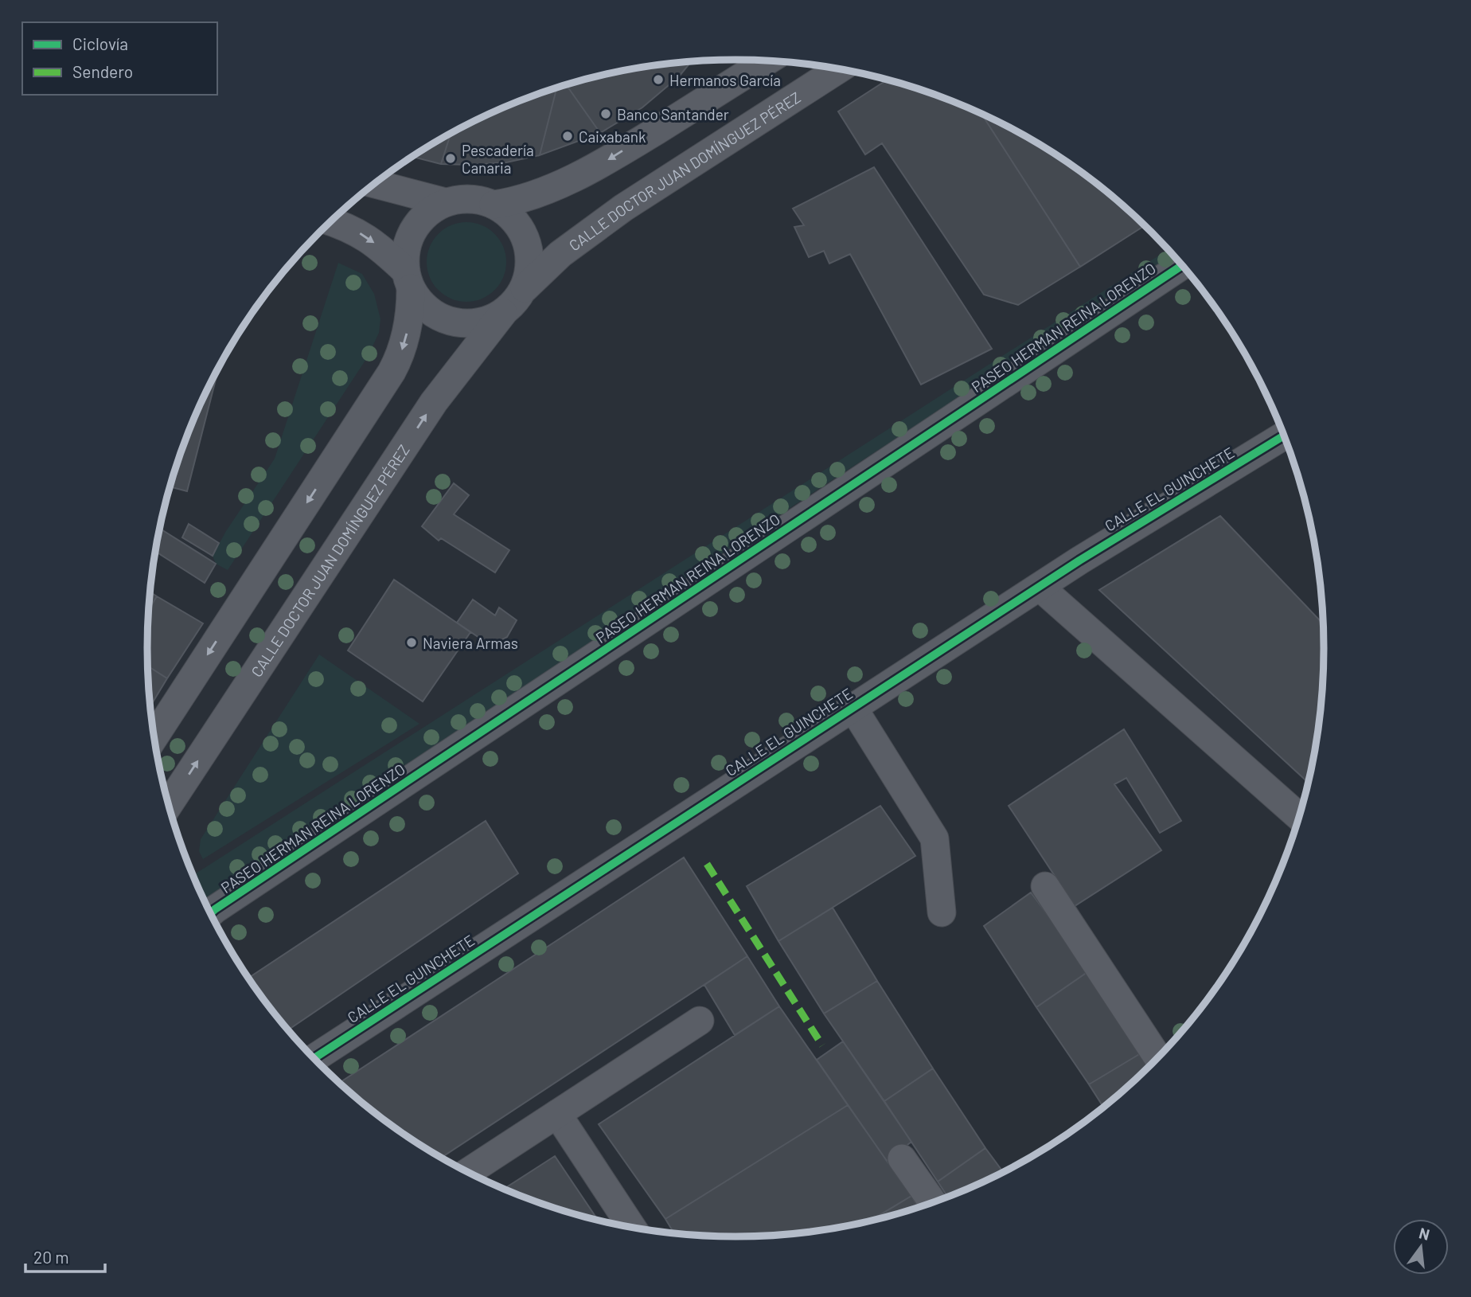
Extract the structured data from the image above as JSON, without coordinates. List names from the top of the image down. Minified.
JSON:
{"streets":{"street":["CALLE DOCTOR JUAN DOMÍNGUEZ PÉREZ","PASEO HERMAN REINA LORENZO","CALLE EL GUINCHETE"]},"places":["Hermanos García","Banco Santander","Caixabank","Pescadería Canaria","Naviera Armas"],"legend":["Ciclovía","Sendero"],"scale_bar":"20 m","north":"top"}
